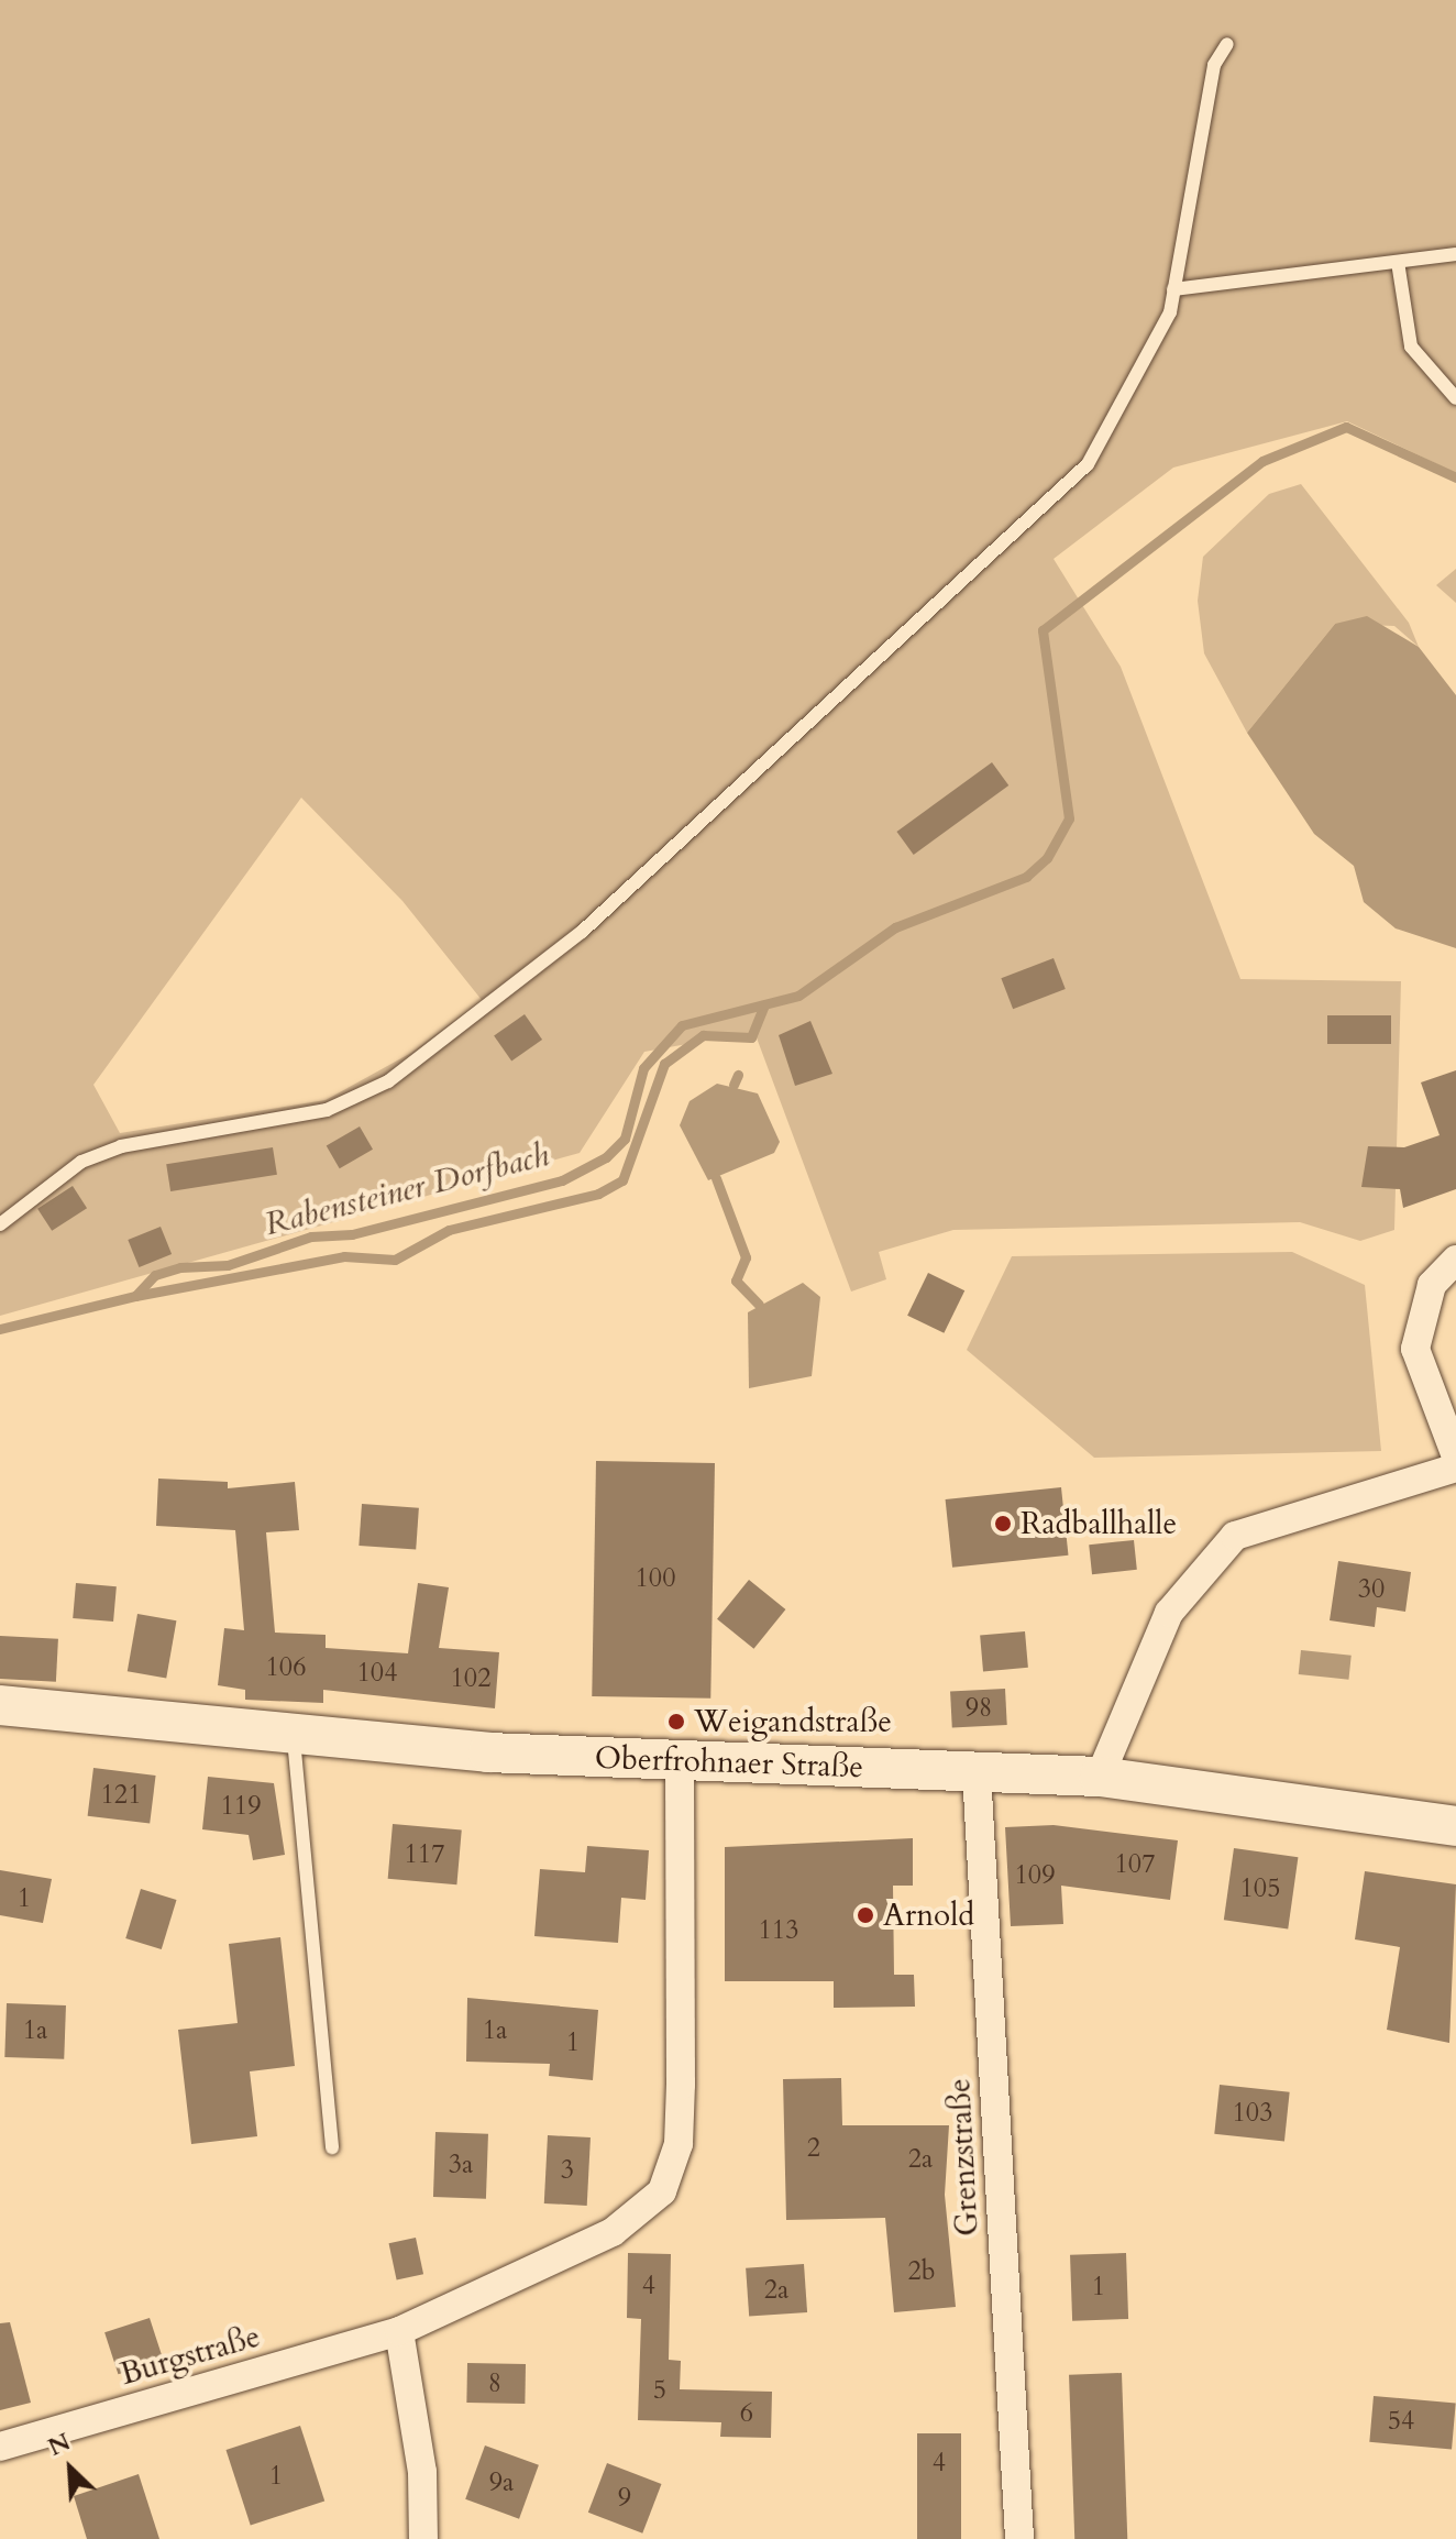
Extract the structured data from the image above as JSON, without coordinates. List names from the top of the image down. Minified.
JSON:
{"streets":{"main road":["Oberfrohnaer Straße"],"street":["Grenzstraße","Burgstraße"]},"crossings":[["Oberfrohnaer Straße","Grenzstraße"]],"water":["Rabensteiner Dorfbach"],"places":["Radballhalle","Weigandstraße","Arnold"],"house_numbers":["100","30","106","104","102","98","121","119","117","107","109","105","1","113","1a","1a","1","103","2","2a","3a","3","2b","4","1","2a","8","5","6","54","4","1","9a","9"],"north":"top left"}
